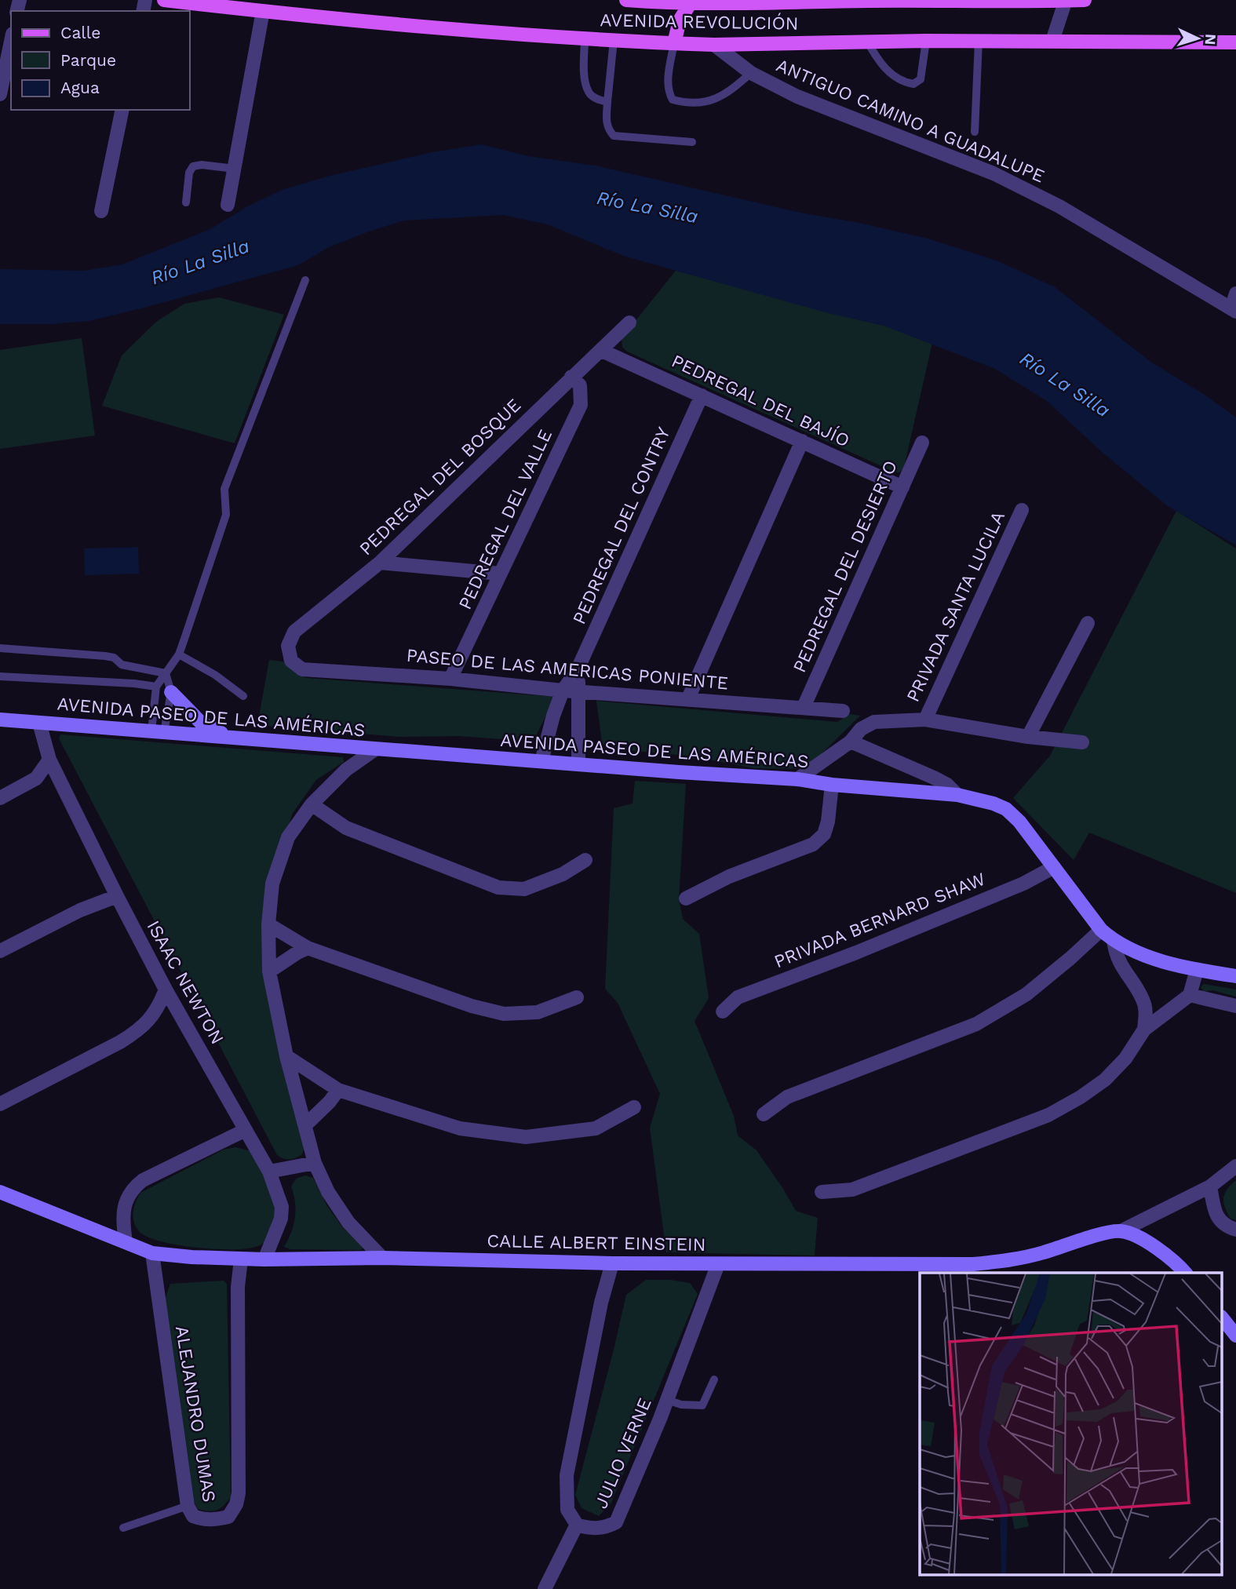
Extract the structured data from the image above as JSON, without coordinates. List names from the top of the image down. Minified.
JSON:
{"streets":{"main road":["AVENIDA REVOLUCIÓN"],"street":["ANTIGUO CAMINO A GUADALUPE","PEDREGAL DEL BAJÍO","PEDREGAL DEL BOSQUE","PEDREGAL DEL VALLE","PEDREGAL DEL CONTRY","PEDREGAL DEL DESIERTO","PRIVADA SANTA LUCILA","PASEO DE LAS AMERICAS PONIENTE","AVENIDA PASEO DE LAS AMÉRICAS","PRIVADA BERNARD SHAW","ISAAC NEWTON","CALLE ALBERT EINSTEIN","ALEJANDRO DUMAS","JULIO VERNE"]},"crossings":[["AVENIDA REVOLUCIÓN","ANTIGUO CAMINO A GUADALUPE"],["PEDREGAL DEL BAJÍO","PEDREGAL DEL BOSQUE"],["PEDREGAL DEL BAJÍO","PEDREGAL DEL CONTRY"],["PEDREGAL DEL BAJÍO","PEDREGAL DEL DESIERTO"],["PEDREGAL DEL BOSQUE","PEDREGAL DEL VALLE"],["PEDREGAL DEL BOSQUE","PASEO DE LAS AMERICAS PONIENTE"],["PEDREGAL DEL VALLE","PASEO DE LAS AMERICAS PONIENTE"],["PEDREGAL DEL CONTRY","PASEO DE LAS AMERICAS PONIENTE"],["PEDREGAL DEL CONTRY","AVENIDA PASEO DE LAS AMÉRICAS"],["PEDREGAL DEL DESIERTO","PASEO DE LAS AMERICAS PONIENTE"],["AVENIDA PASEO DE LAS AMÉRICAS","PRIVADA BERNARD SHAW"],["AVENIDA PASEO DE LAS AMÉRICAS","ISAAC NEWTON"],["ISAAC NEWTON","CALLE ALBERT EINSTEIN"],["CALLE ALBERT EINSTEIN","ALEJANDRO DUMAS"],["CALLE ALBERT EINSTEIN","JULIO VERNE"]],"water":["Río La Silla"],"legend":["Calle","Parque","Agua"],"north":"right"}
